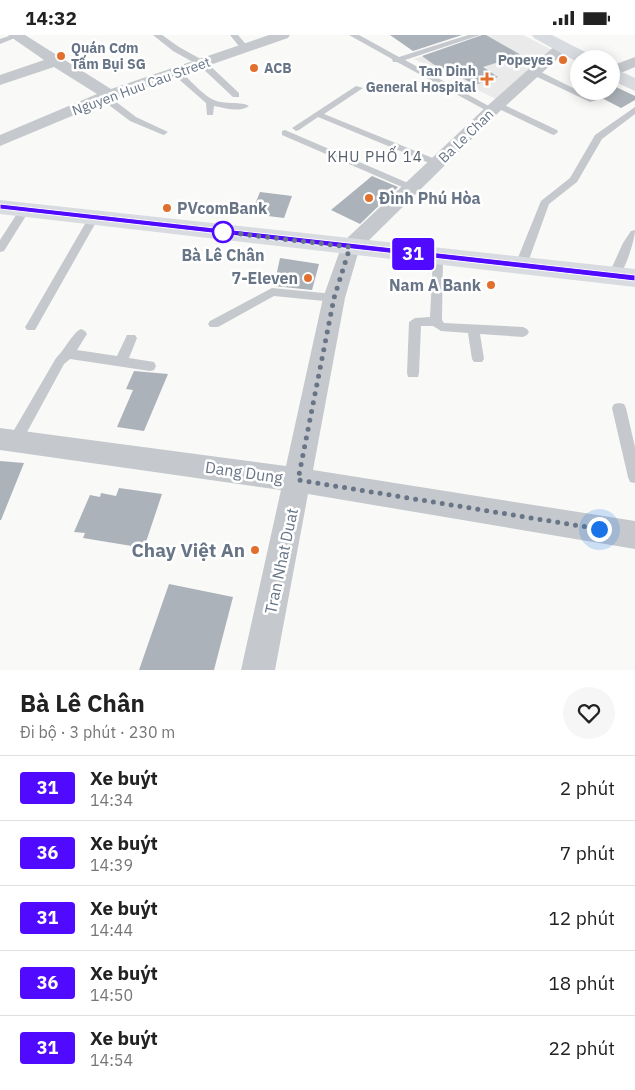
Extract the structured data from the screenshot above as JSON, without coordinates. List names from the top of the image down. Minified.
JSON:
{"streets":{"street":["Nguyen Huu Cau Street","Ba Le Chan","Dang Dung","Tran Nhat Duat"]},"crossings":[["Ba Le Chan","Tran Nhat Duat"],["Dang Dung","Tran Nhat Duat"]],"districts":["KHU PHỐ 14"],"places":{"other":["Quán Cơm Tấm Bụi SG","Popeyes","ACB","Đình Phú Hòa","PVcomBank","Bà Lê Chân","7-Eleven","Nam A Bank","Chay Việt An"],"health":["Tan Dinh General Hospital"]},"lines":["bus line 31"],"page":{"status":"14:32","on_map":"31","heading":["Bà Lê Chân","Đi bộ · 3 phút · 230 m"],"list":[{"mark":"31","name":"Xe buýt","note":"14:34","value":"2 phút"},{"mark":"36","name":"Xe buýt","note":"14:39","value":"7 phút"},{"mark":"31","name":"Xe buýt","note":"14:44","value":"12 phút"},{"mark":"36","name":"Xe buýt","note":"14:50","value":"18 phút"},{"mark":"31","name":"Xe buýt","note":"14:54","value":"22 phút"}]}}
